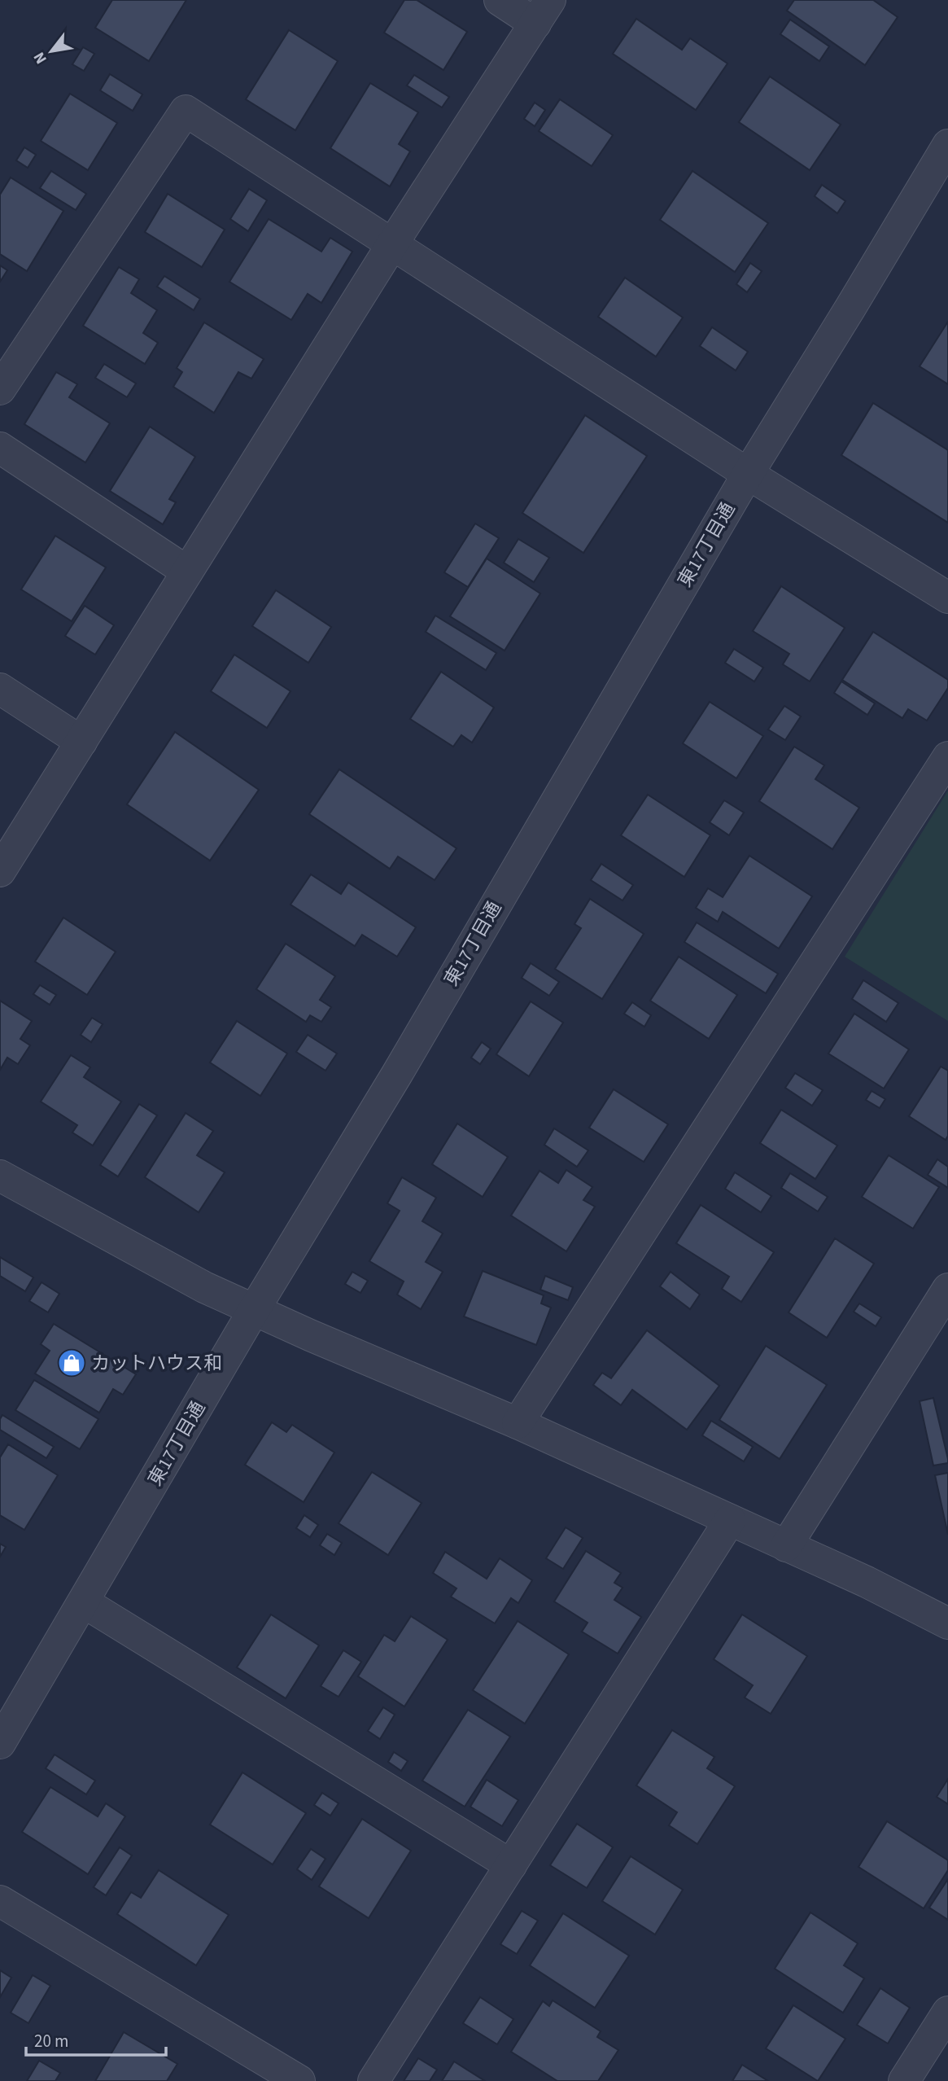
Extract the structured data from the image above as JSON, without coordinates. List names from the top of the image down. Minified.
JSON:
{"streets":{"street":["東17丁目通"]},"places":{"shop":["カットハウス和"]},"scale_bar":"20 m","north":"bottom left"}
